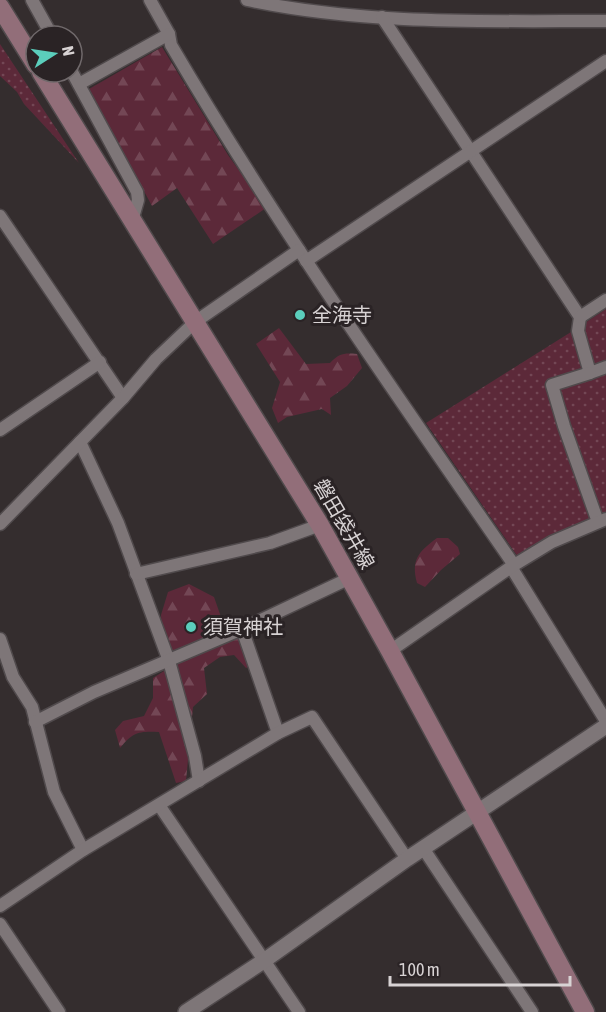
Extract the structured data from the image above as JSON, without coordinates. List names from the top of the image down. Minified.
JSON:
{"streets":{"main road":["磐田袋井線"]},"places":["全海寺","須賀神社"],"scale_bar":"100 m","north":"right"}
